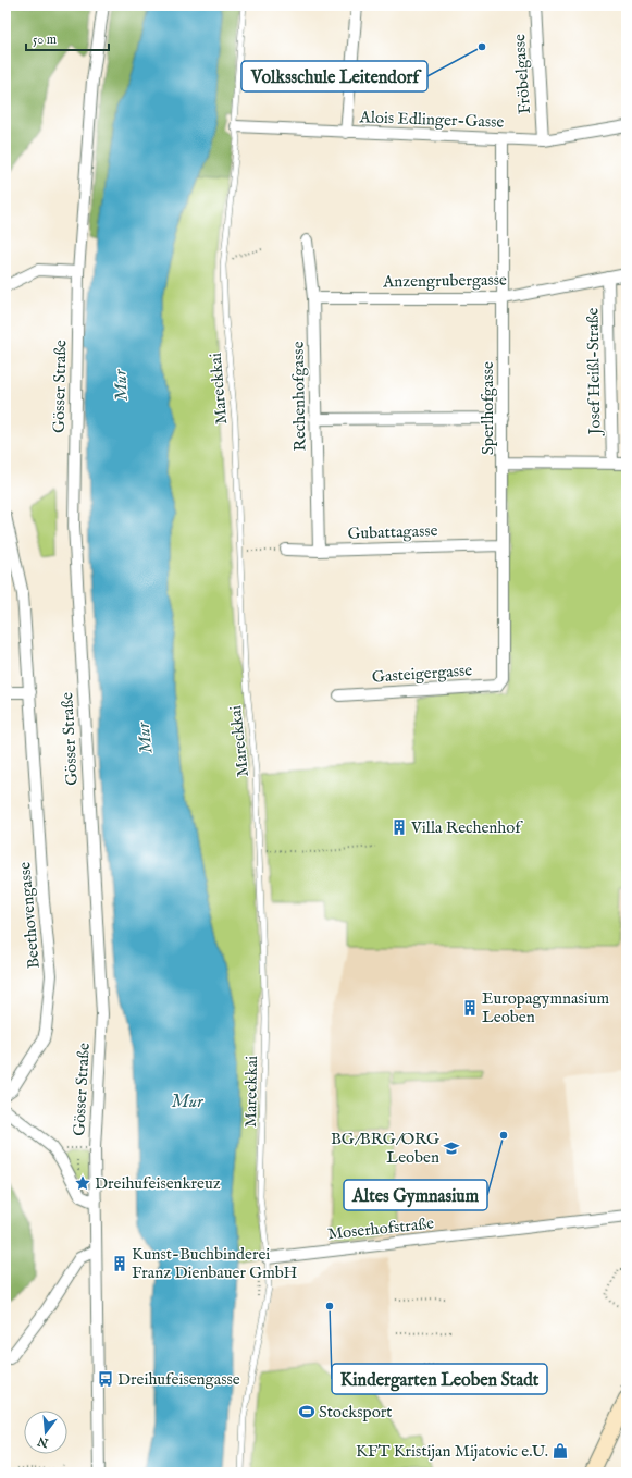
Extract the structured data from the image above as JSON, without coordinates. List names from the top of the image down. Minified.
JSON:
{"streets":{"street":["Fröbelgasse","Alois Edlinger-Gasse","Anzengrubergasse","Josef Heißl-Straße","Gösser Straße","Rechenhofgasse","Sperlhofgasse","Gubattagasse","Gasteigergasse","Beethovengasse","Moserhofstraße"],"lane":["Mareckkai"]},"crossings":[["Fröbelgasse","Alois Edlinger-Gasse"],["Alois Edlinger-Gasse","Mareckkai"],["Alois Edlinger-Gasse","Sperlhofgasse"],["Anzengrubergasse","Josef Heißl-Straße"],["Anzengrubergasse","Rechenhofgasse"],["Anzengrubergasse","Sperlhofgasse"],["Mareckkai","Moserhofstraße"],["Rechenhofgasse","Gubattagasse"],["Sperlhofgasse","Gubattagasse"],["Sperlhofgasse","Gasteigergasse"]],"water":["Mur"],"places":{"other":["Volksschule Leitendorf","Altes Gymnasium","Kindergarten Leoben Stadt"],"building":["Villa Rechenhof","Europagymnasium Leoben","Kunst-Buchbinderei Franz Dienbauer GmbH"],"school or university":["BG/BRG/ORG Leoben"],"place":["Dreihufeisenkreuz"],"bus stop":["Dreihufeisengasse"],"sports":["Stocksport"],"shop":["KFT Kristijan Mijatovic e.U."]},"scale_bar":"50 m","north":"bottom"}
